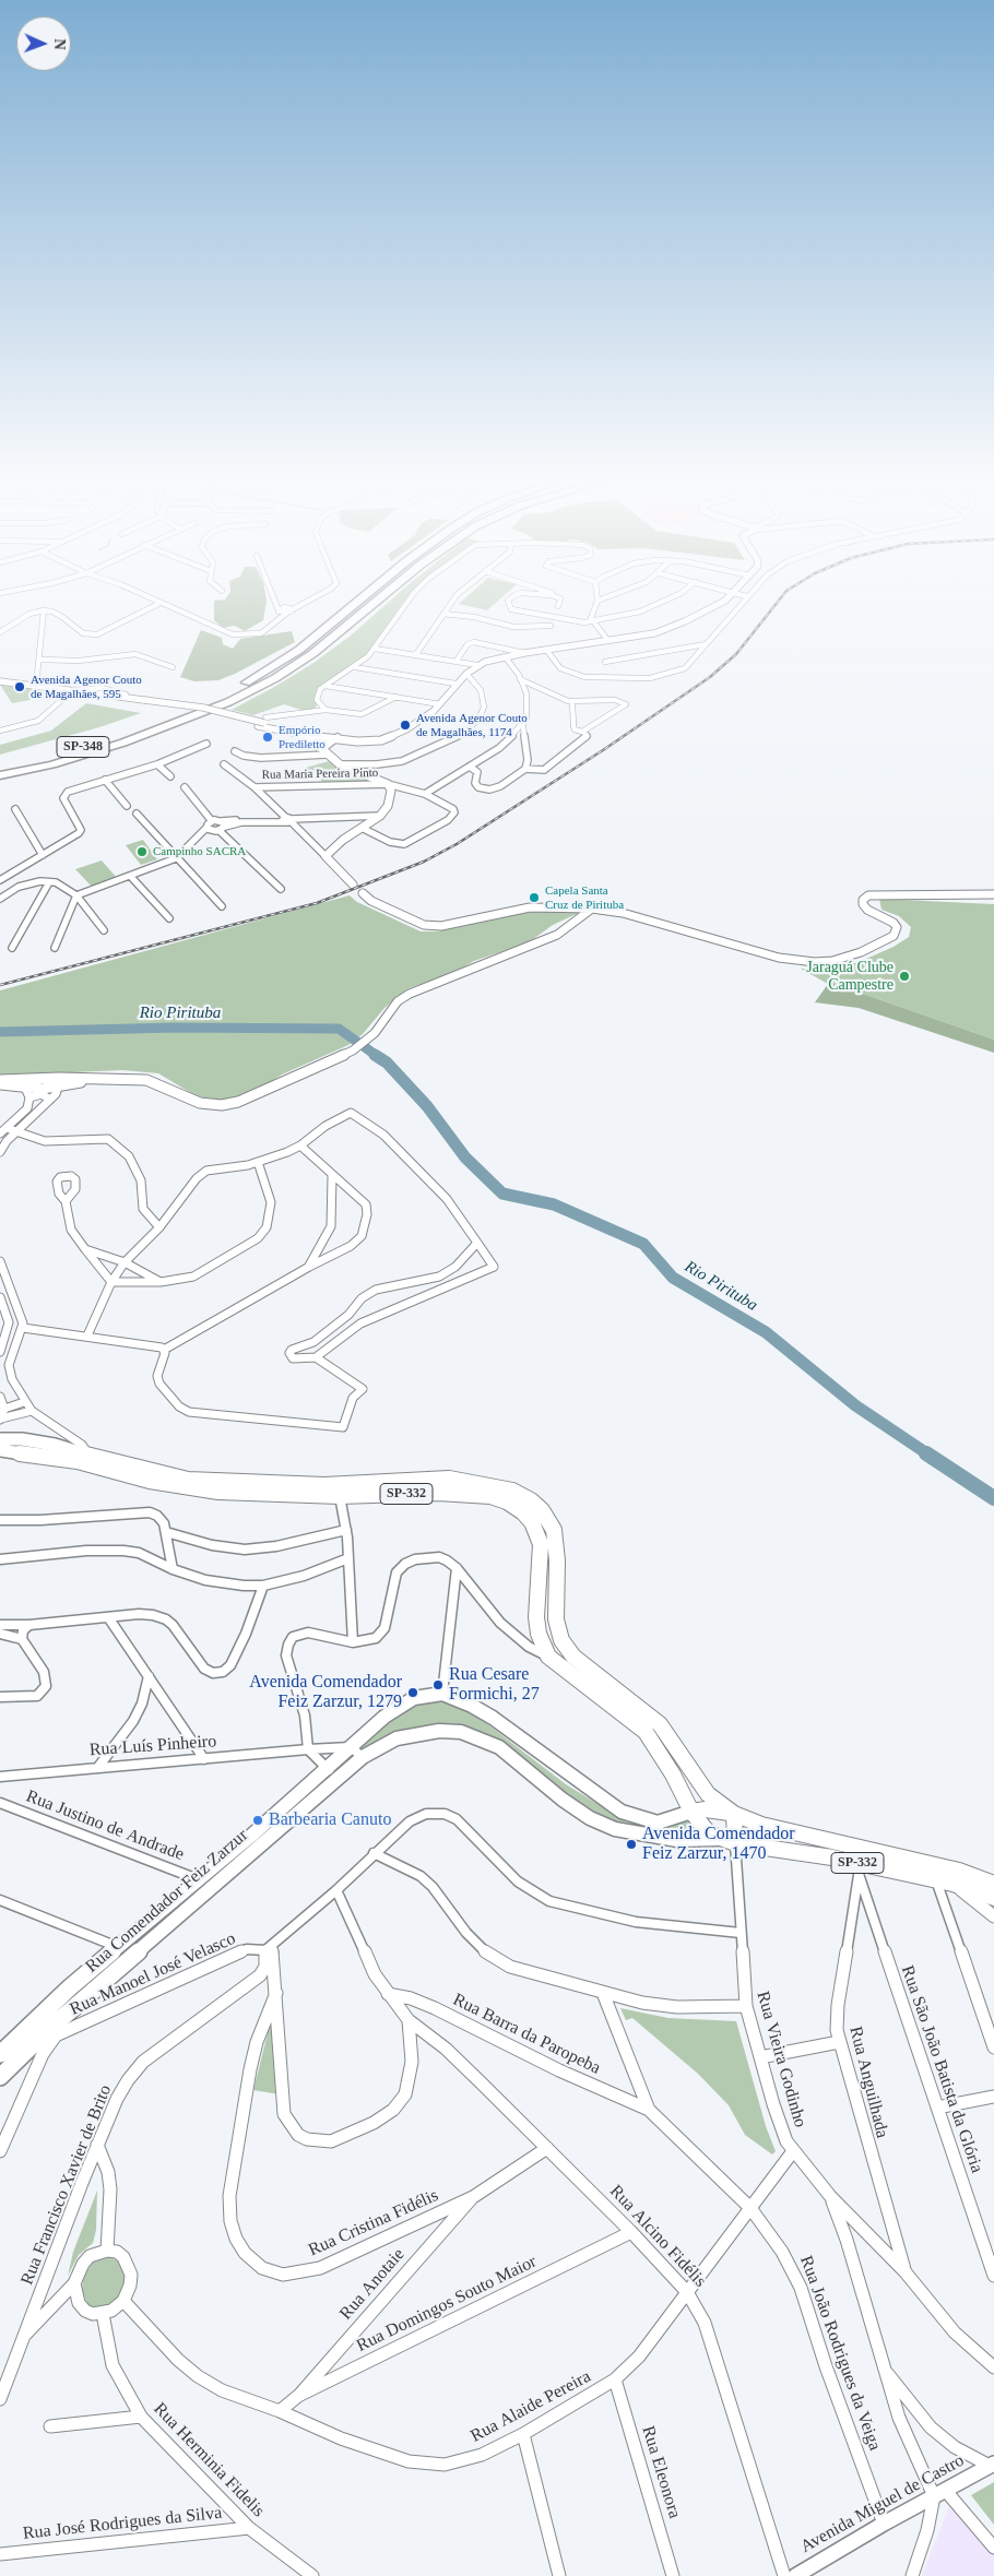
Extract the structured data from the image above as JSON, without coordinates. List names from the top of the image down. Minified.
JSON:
{"streets":{"highway":["SP-348"],"main road":["SP-332","Rua Comendador Feiz Zarzur"],"street":["Rua Maria Pereira Pinto","Rua Luís Pinheiro","Rua Justino de Andrade","Rua Manoel José Velasco","Rua Barra da Paropeba","Rua Vieira Godinho","Rua São João Batista da Glória","Rua Anguilhada","Rua Francisco Xavier de Brito","Rua Cristina Fidélis","Rua Alcino Fidélis","Rua Anotaie","Rua Domingos Souto Maior","Rua João Rodrigues da Veiga","Rua Alaide Pereira","Rua Herminia Fidelis","Rua Eleonora","Avenida Miguel de Castro","Rua José Rodrigues da Silva"]},"crossings":[["SP-332","Rua Comendador Feiz Zarzur"],["SP-332","Rua Vieira Godinho"],["SP-332","Rua São João Batista da Glória"],["SP-332","Rua Anguilhada"],["Rua Luís Pinheiro","Rua Comendador Feiz Zarzur"],["Rua Justino de Andrade","Rua Comendador Feiz Zarzur"],["Rua Comendador Feiz Zarzur","Rua Manoel José Velasco"],["Rua Manoel José Velasco","Rua Francisco Xavier de Brito"],["Rua Barra da Paropeba","Rua Alcino Fidélis"],["Rua Barra da Paropeba","Rua João Rodrigues da Veiga"],["Rua Vieira Godinho","Rua Anguilhada"],["Rua Vieira Godinho","Rua Alaide Pereira"],["Rua São João Batista da Glória","Rua Anguilhada"],["Rua Cristina Fidélis","Rua Alcino Fidélis"],["Rua Cristina Fidélis","Rua Anotaie"],["Rua Alcino Fidélis","Rua Domingos Souto Maior"],["Rua Alcino Fidélis","Rua Alaide Pereira"],["Rua Anotaie","Rua Domingos Souto Maior"],["Rua Domingos Souto Maior","Rua Alaide Pereira"],["Rua João Rodrigues da Veiga","Rua Alaide Pereira"],["Rua João Rodrigues da Veiga","Avenida Miguel de Castro"],["Rua Alaide Pereira","Rua Herminia Fidelis"],["Rua Alaide Pereira","Rua Eleonora"],["Rua Herminia Fidelis","Rua José Rodrigues da Silva"]],"water":["Rio Pirituba"],"places":["Avenida Agenor Couto de Magalhães, 595","Avenida Agenor Couto de Magalhães, 1174","Empório Prediletto","Campinho SACRA","Capela Santa Cruz de Pirituba","Jaraguá Clube Campestre","Rua Cesare Formichi, 27","Avenida Comendador Feiz Zarzur, 1279","Barbearia Canuto","Avenida Comendador Feiz Zarzur, 1470"],"north":"right"}
